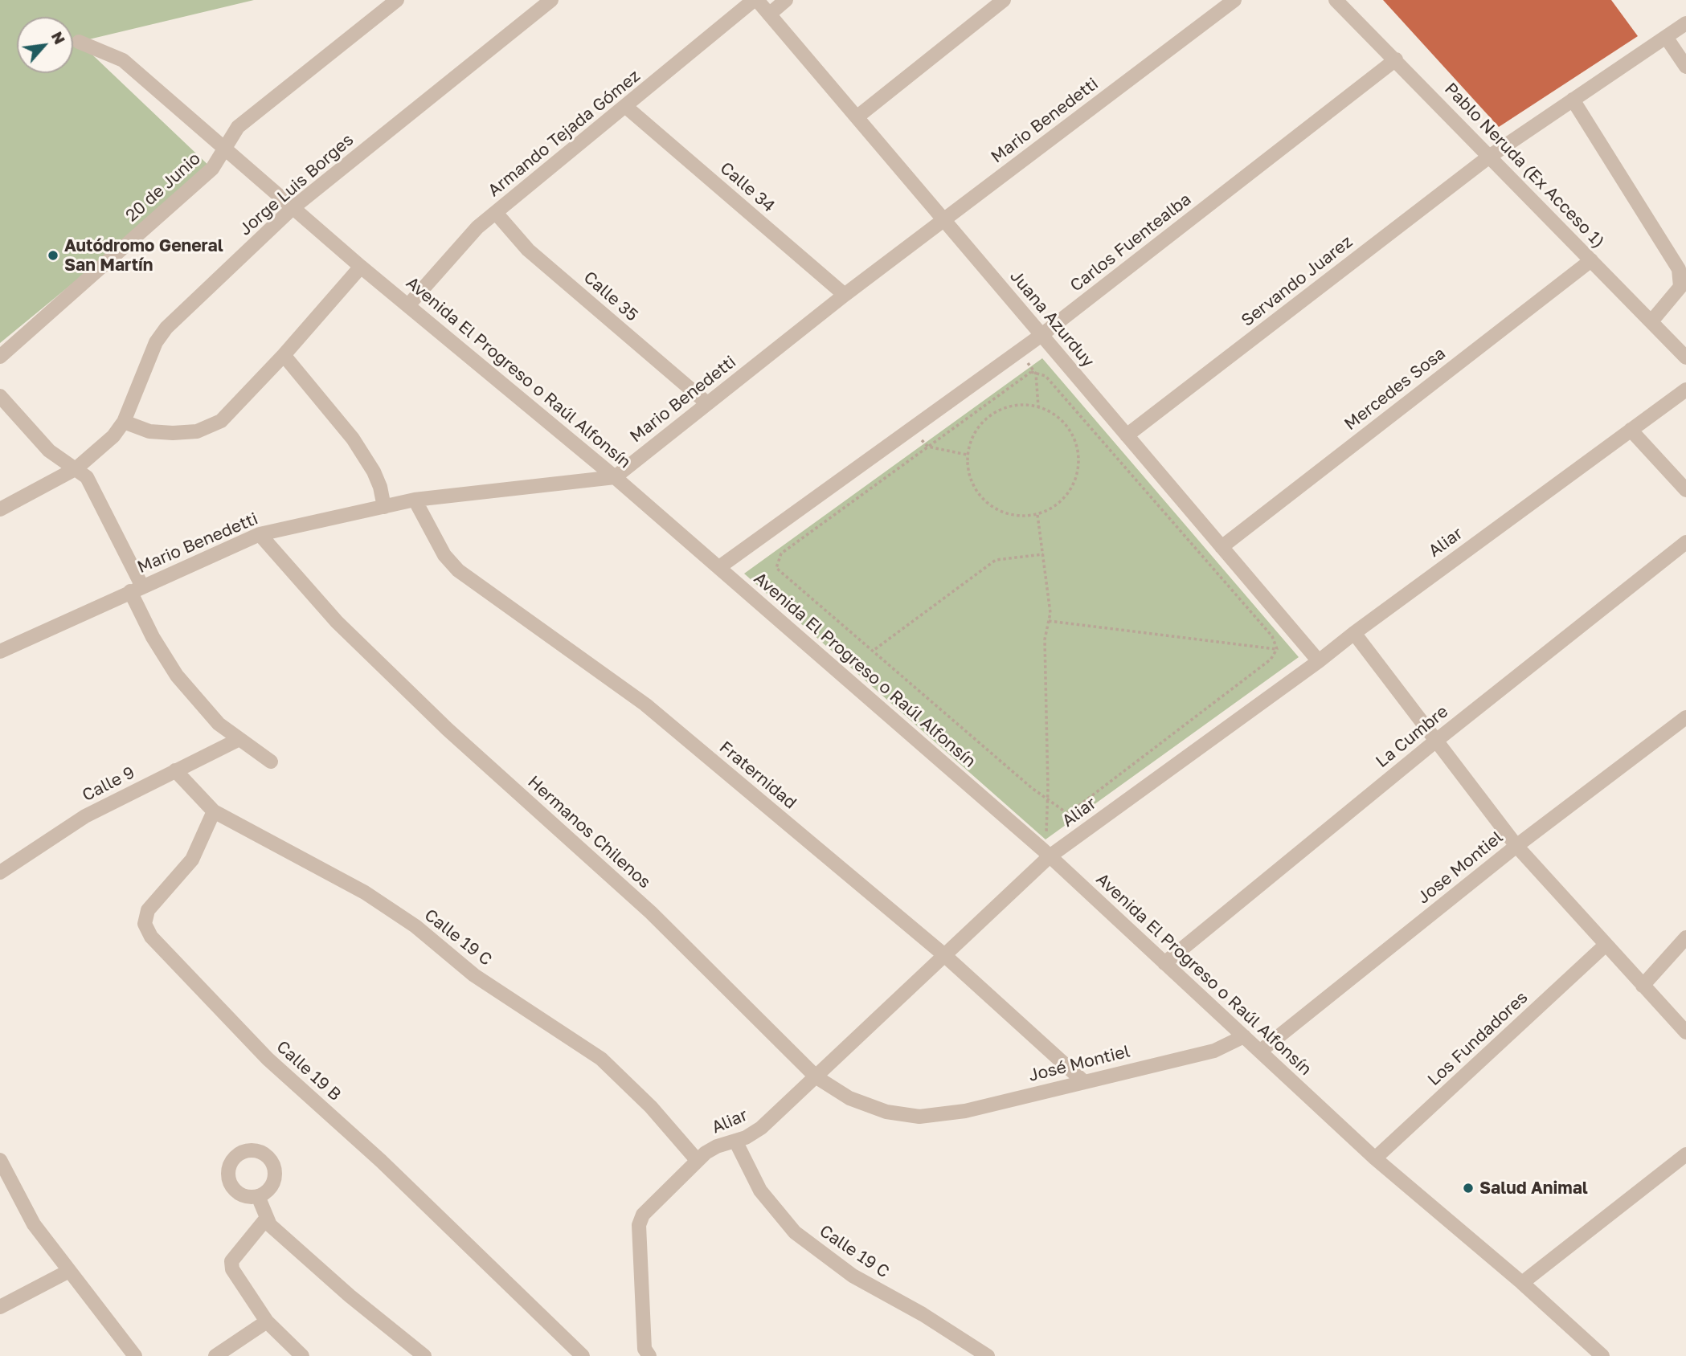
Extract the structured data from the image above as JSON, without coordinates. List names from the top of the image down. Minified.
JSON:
{"streets":{"street":["Mario Benedetti","Armando Tejada Gómez","Pablo Neruda (Ex Acceso 1)","Jorge Luis Borges","20 de Junio","Calle 34","Carlos Fuentealba","Servando Juarez","Calle 35","Juana Azurduy","Avenida El Progreso o Raúl Alfonsín","Mercedes Sosa","Aliar","La Cumbre","Fraternidad","Calle 9","Hermanos Chilenos","Jose Montiel","Calle 19 C","Los Fundadores","José Montiel","Calle 19 B"]},"crossings":[["Mario Benedetti","Calle 34"],["Mario Benedetti","Calle 35"],["Mario Benedetti","Juana Azurduy"],["Mario Benedetti","Avenida El Progreso o Raúl Alfonsín"],["Mario Benedetti","Fraternidad"],["Mario Benedetti","Hermanos Chilenos"],["Armando Tejada Gómez","Calle 34"],["Armando Tejada Gómez","Calle 35"],["Armando Tejada Gómez","Juana Azurduy"],["Armando Tejada Gómez","Avenida El Progreso o Raúl Alfonsín"],["Pablo Neruda (Ex Acceso 1)","Carlos Fuentealba"],["Pablo Neruda (Ex Acceso 1)","Servando Juarez"],["Pablo Neruda (Ex Acceso 1)","Mercedes Sosa"],["Jorge Luis Borges","Avenida El Progreso o Raúl Alfonsín"],["20 de Junio","Avenida El Progreso o Raúl Alfonsín"],["Carlos Fuentealba","Juana Azurduy"],["Carlos Fuentealba","Avenida El Progreso o Raúl Alfonsín"],["Servando Juarez","Juana Azurduy"],["Juana Azurduy","Mercedes Sosa"],["Juana Azurduy","Aliar"],["Avenida El Progreso o Raúl Alfonsín","Aliar"],["Avenida El Progreso o Raúl Alfonsín","La Cumbre"],["Avenida El Progreso o Raúl Alfonsín","Jose Montiel"],["Avenida El Progreso o Raúl Alfonsín","Los Fundadores"],["Avenida El Progreso o Raúl Alfonsín","José Montiel"],["Aliar","Fraternidad"],["Aliar","Hermanos Chilenos"],["Aliar","Calle 19 C"],["Fraternidad","José Montiel"],["Calle 9","Calle 19 C"],["Hermanos Chilenos","José Montiel"],["Calle 19 C","Calle 19 B"]],"places":["Autódromo General San Martín","Salud Animal"],"north":"top right"}
